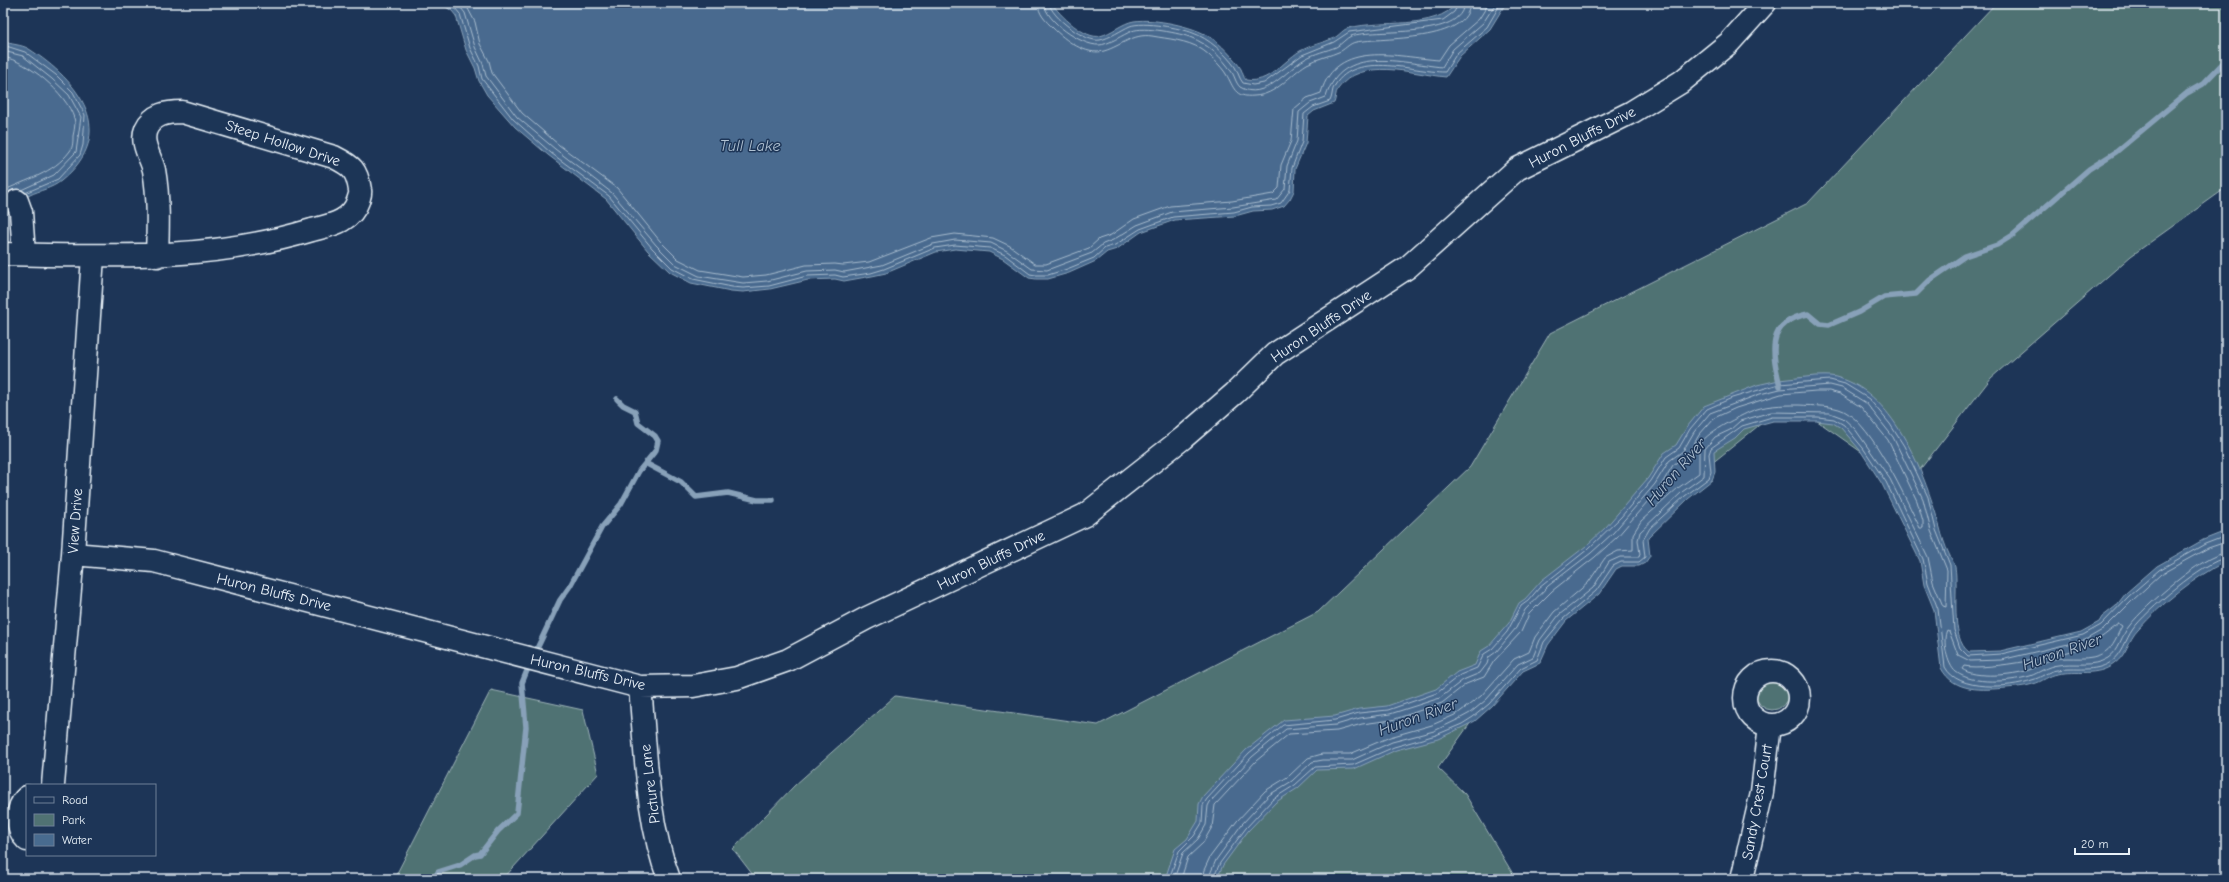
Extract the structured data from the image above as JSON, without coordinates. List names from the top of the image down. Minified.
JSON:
{"streets":{"street":["Huron Bluffs Drive","Steep Hollow Drive","View Drive","Picture Lane","Sandy Crest Court"]},"crossings":[["Huron Bluffs Drive","View Drive"],["Huron Bluffs Drive","Picture Lane"],["Steep Hollow Drive","View Drive"]],"water":["Tull Lake","Huron River"],"legend":["Road","Park","Water"],"scale_bar":"20 m"}
